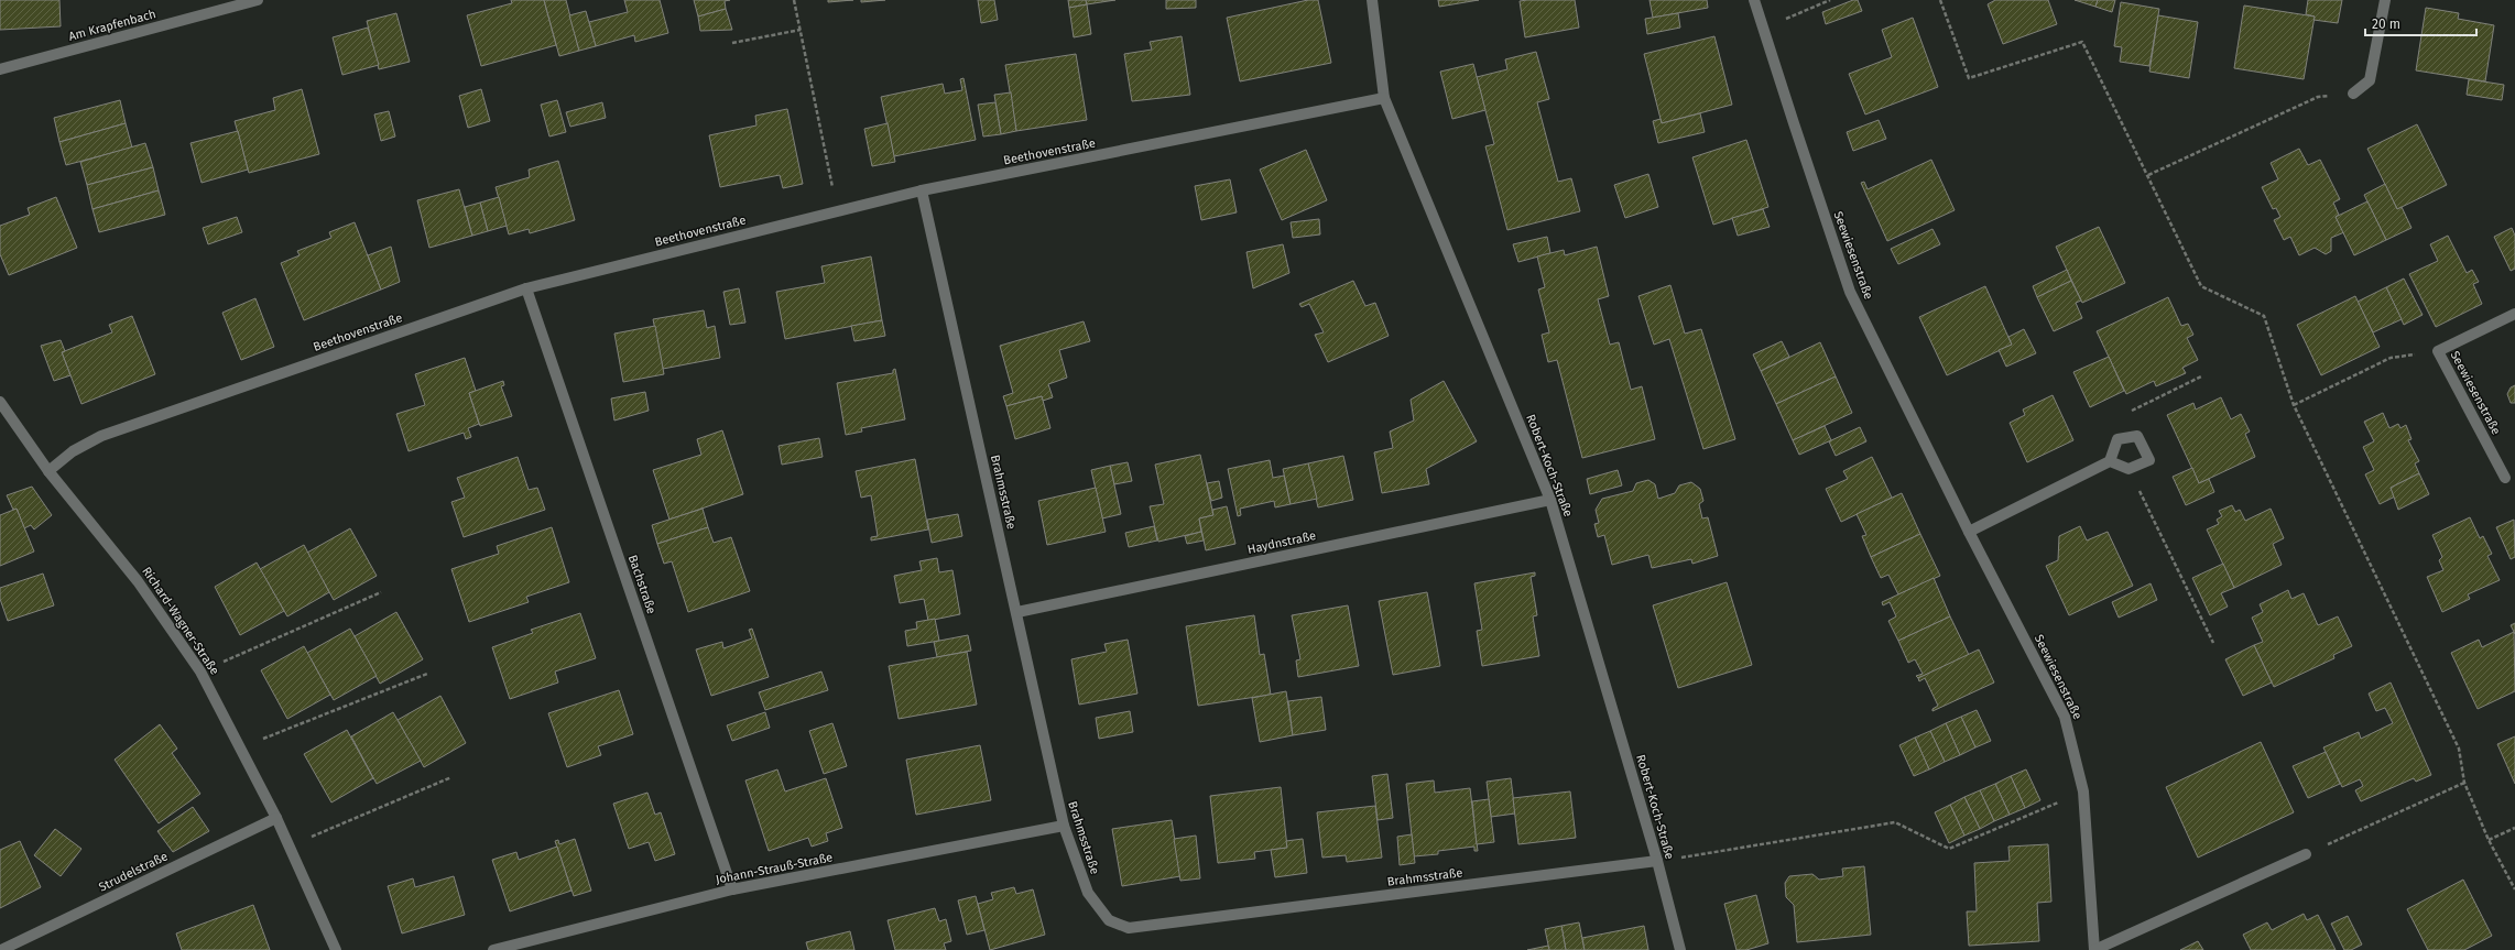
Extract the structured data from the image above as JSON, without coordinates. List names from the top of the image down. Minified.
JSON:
{"streets":{"street":["Am Krapfenbach","Beethovenstraße","Seewiesenstraße","Robert-Koch-Straße","Brahmsstraße","Haydnstraße","Bachstraße","Richard-Wagner-Straße","Johann-Strauß-Straße","Strudelstraße"]},"crossings":[["Beethovenstraße","Robert-Koch-Straße"],["Beethovenstraße","Brahmsstraße"],["Beethovenstraße","Bachstraße"],["Beethovenstraße","Richard-Wagner-Straße"],["Robert-Koch-Straße","Brahmsstraße"],["Robert-Koch-Straße","Haydnstraße"],["Brahmsstraße","Haydnstraße"],["Brahmsstraße","Johann-Strauß-Straße"],["Bachstraße","Johann-Strauß-Straße"],["Richard-Wagner-Straße","Strudelstraße"]],"scale_bar":"20 m"}
